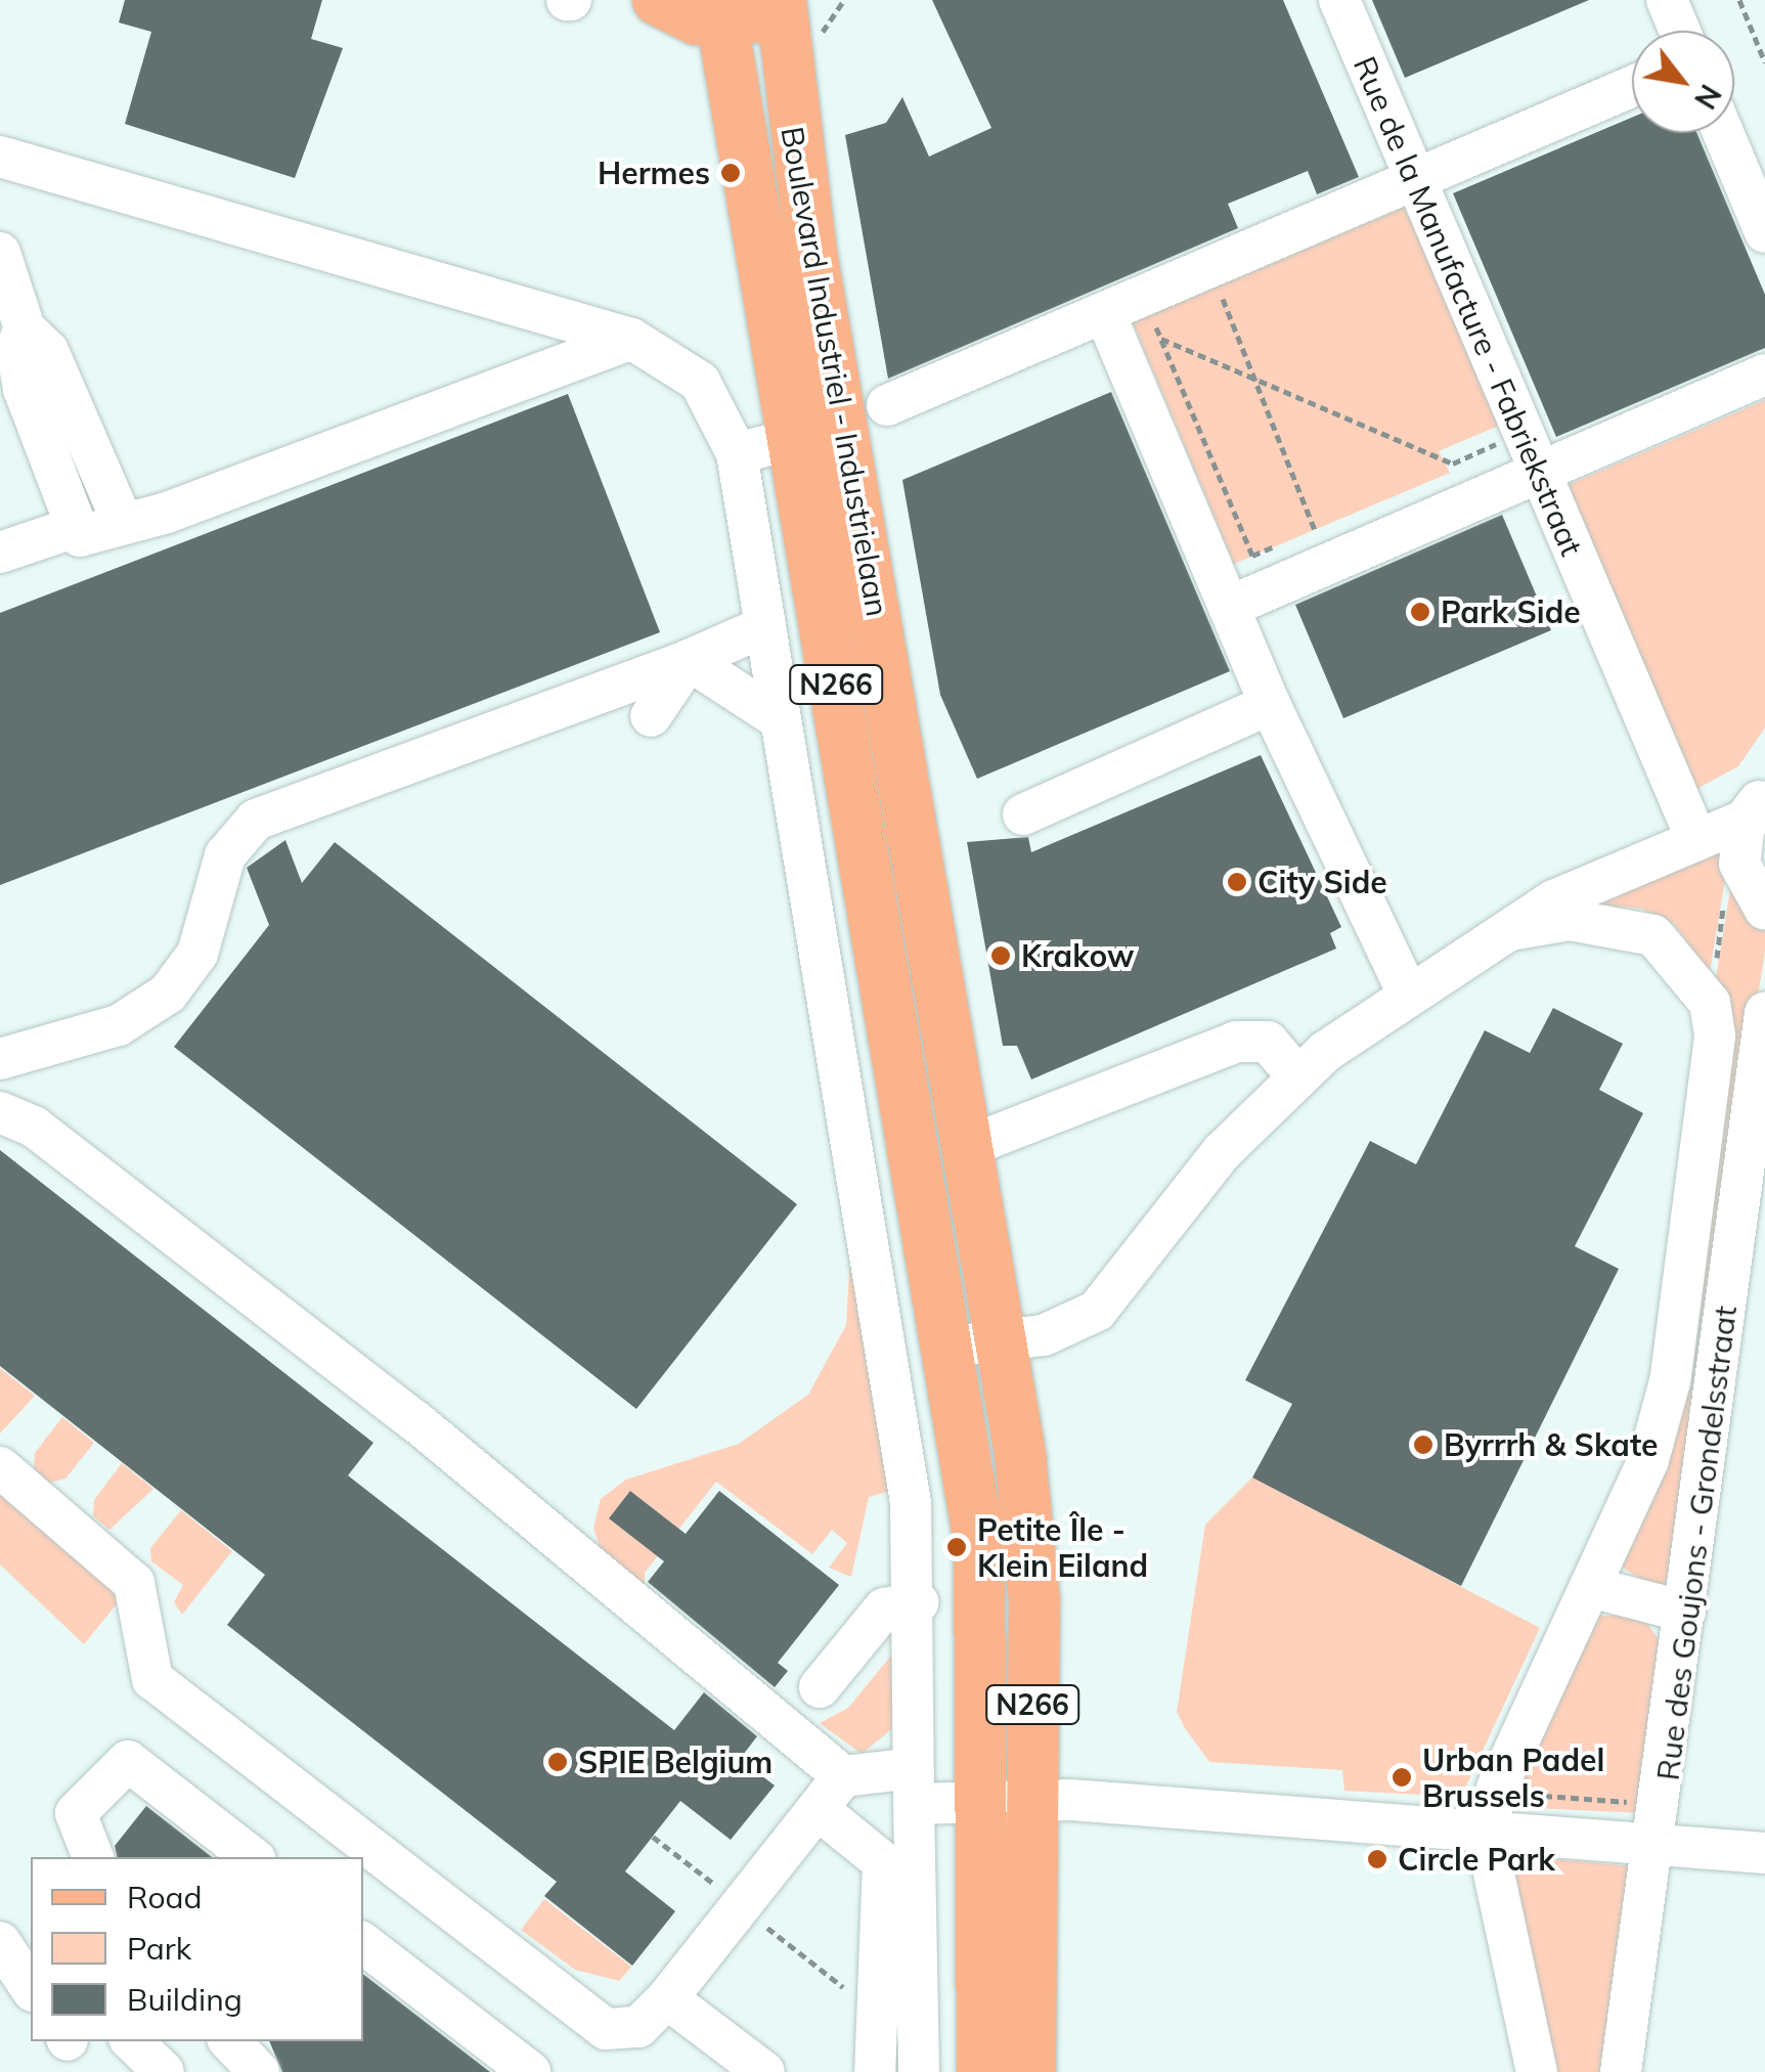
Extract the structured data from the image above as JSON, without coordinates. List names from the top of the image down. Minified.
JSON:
{"streets":{"main road":["Boulevard Industriel - Industrielaan","N266"],"street":["Rue de la Manufacture - Fabriekstraat","Rue des Goujons - Grondelsstraat"]},"crossings":[["Boulevard Industriel - Industrielaan","N266"]],"places":["Hermes","Park Side","City Side","Krakow","Byrrrh & Skate","Petite Île - Klein Eiland","SPIE Belgium","Urban Padel Brussels","Circle Park"],"legend":["Road","Park","Building"],"north":"bottom right"}
